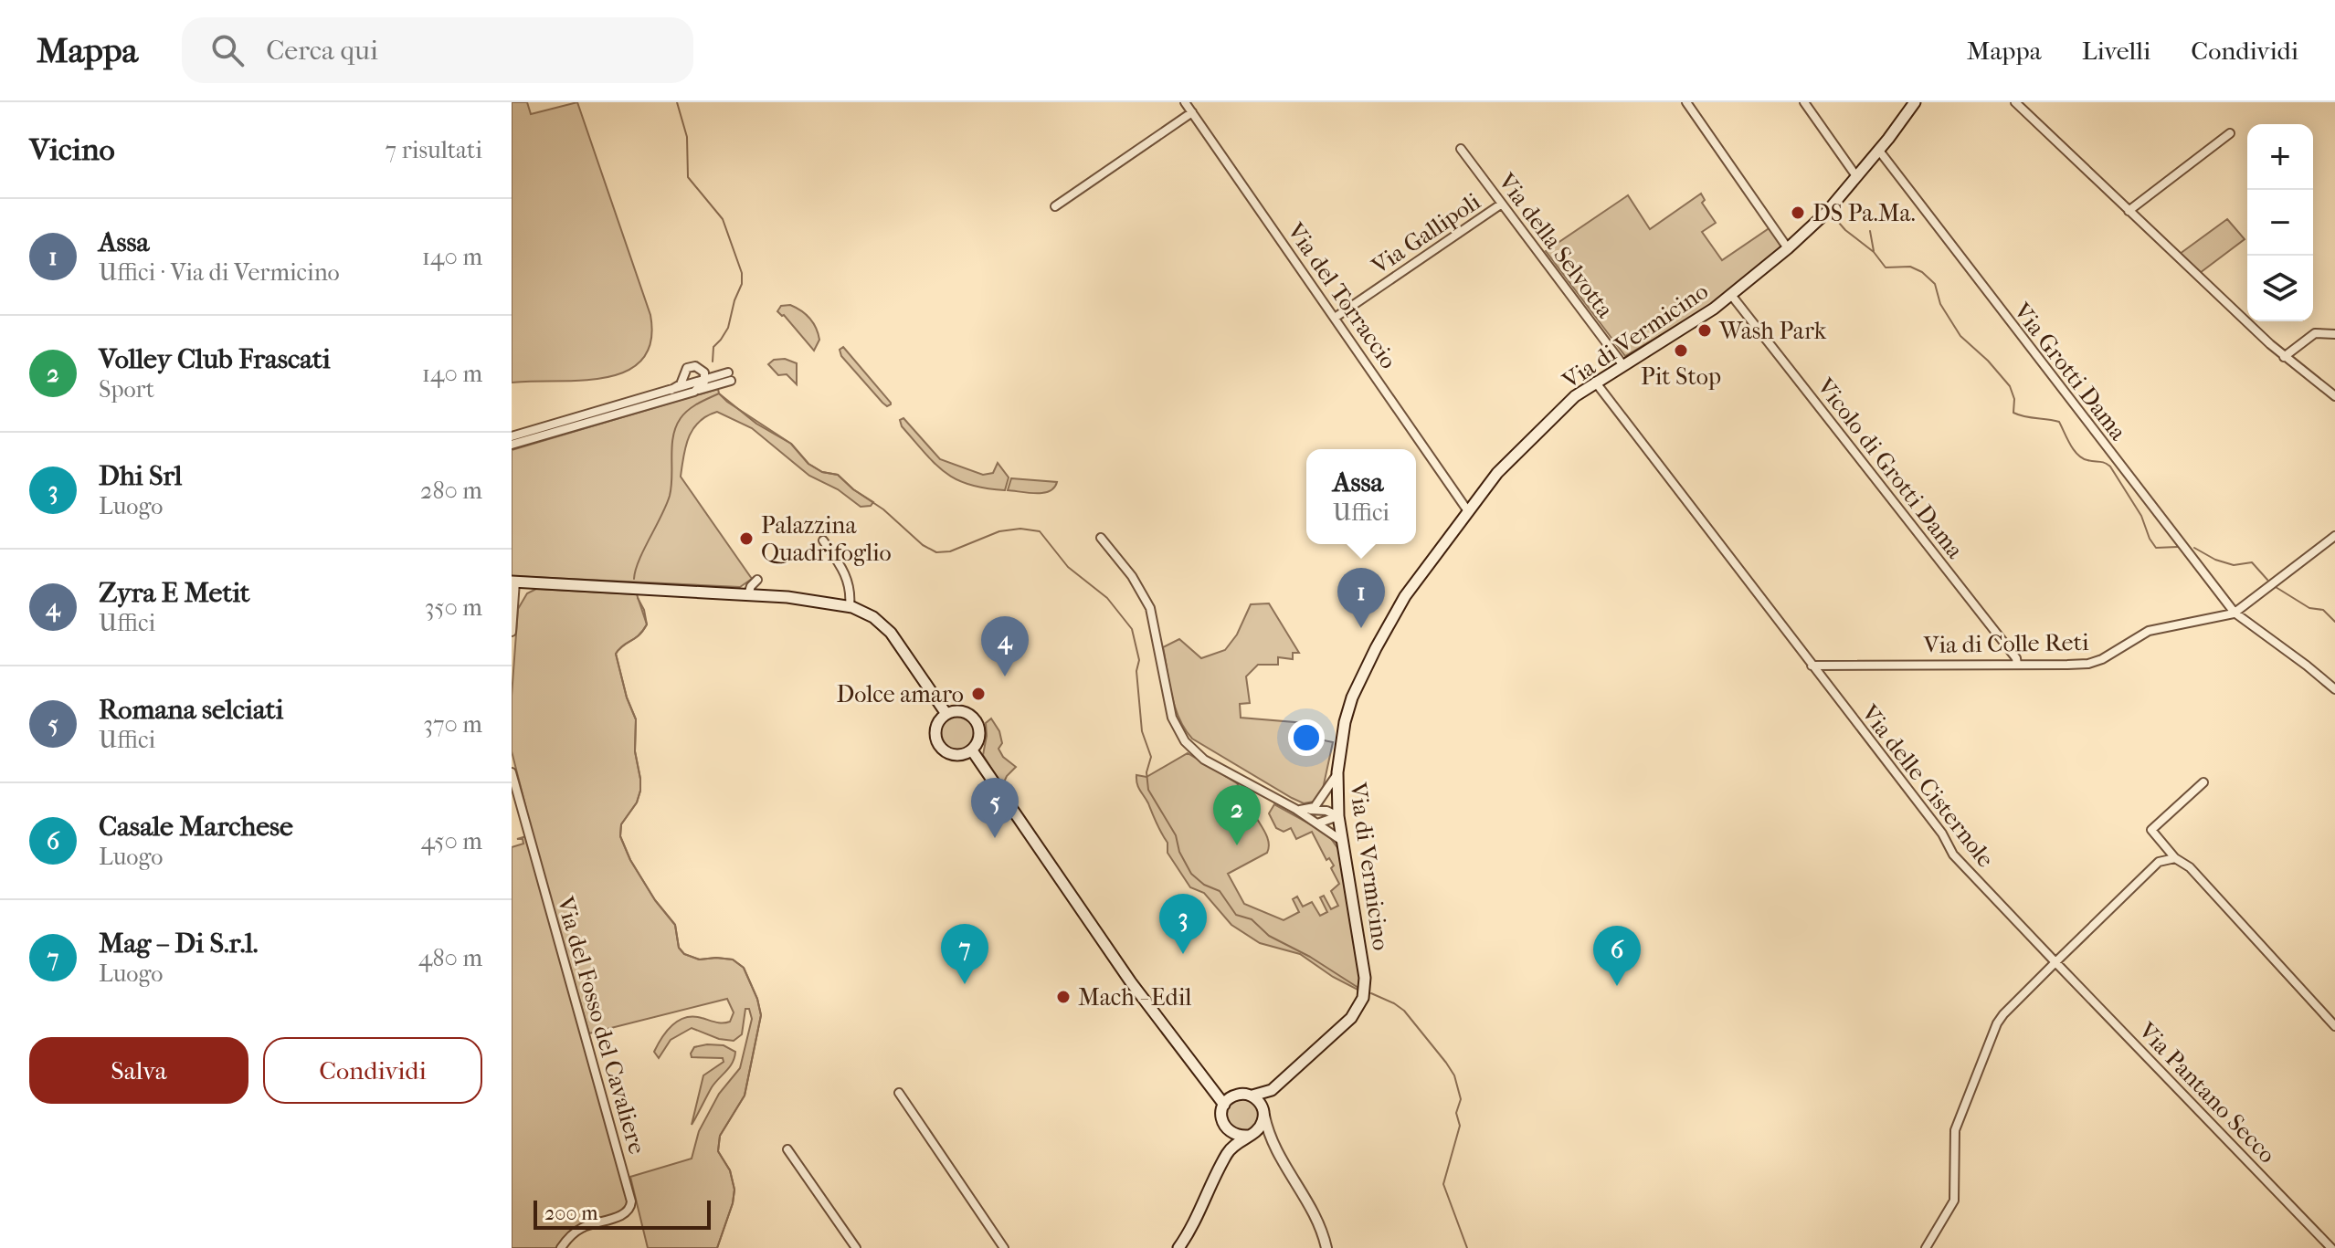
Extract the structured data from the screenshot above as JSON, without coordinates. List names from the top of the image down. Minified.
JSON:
{"streets":{"main road":["Via di Vermicino"],"street":["Via Gallipoli","Via della Selvotta","Via del Torraccio","Via Grotti Dama","Vicolo di Grotti Dama","Via di Colle Reti","Via delle Cisternole","Via del Fosso del Cavaliere","Via Pantano Secco"]},"crossings":[["Via Gallipoli","Via della Selvotta"],["Via Gallipoli","Via del Torraccio"],["Via della Selvotta","Via di Vermicino"],["Via del Torraccio","Via di Vermicino"],["Via di Vermicino","Via Grotti Dama"],["Via di Vermicino","Vicolo di Grotti Dama"],["Via di Vermicino","Via delle Cisternole"],["Via Grotti Dama","Via di Colle Reti"],["Vicolo di Grotti Dama","Via di Colle Reti"],["Via di Colle Reti","Via delle Cisternole"],["Via delle Cisternole","Via Pantano Secco"]],"places":["DS Pa.Ma.","Wash Park","Pit Stop","Palazzina Quadrifoglio","Dolce amaro","Mach - Edil"],"scale_bar":"200 m","page":{"header":"Mappa","search":"Cerca qui","nav":["Mappa","Livelli","Condividi"],"heading":["Vicino","7 risultati"],"map_buttons":["+","−"],"list":[{"mark":"1","name":"Assa","note":"Uffici · Via di Vermicino","value":"140 m"},{"mark":"2","name":"Volley Club Frascati","note":"Sport","value":"140 m"},{"mark":"3","name":"Dhi Srl","note":"Luogo","value":"280 m"},{"mark":"4","name":"Zyra E Metit","note":"Uffici","value":"350 m"},{"mark":"5","name":"Romana selciati","note":"Uffici","value":"370 m"},{"mark":"6","name":"Casale Marchese","note":"Luogo","value":"450 m"},{"mark":"7","name":"Mag – Di S.r.l.","note":"Luogo","value":"480 m"}],"popup":["Assa","Uffici"],"pins":["1","4","5","2","3","7","6"],"buttons":["Salva","Condividi"],"scale":"200 m"}}
